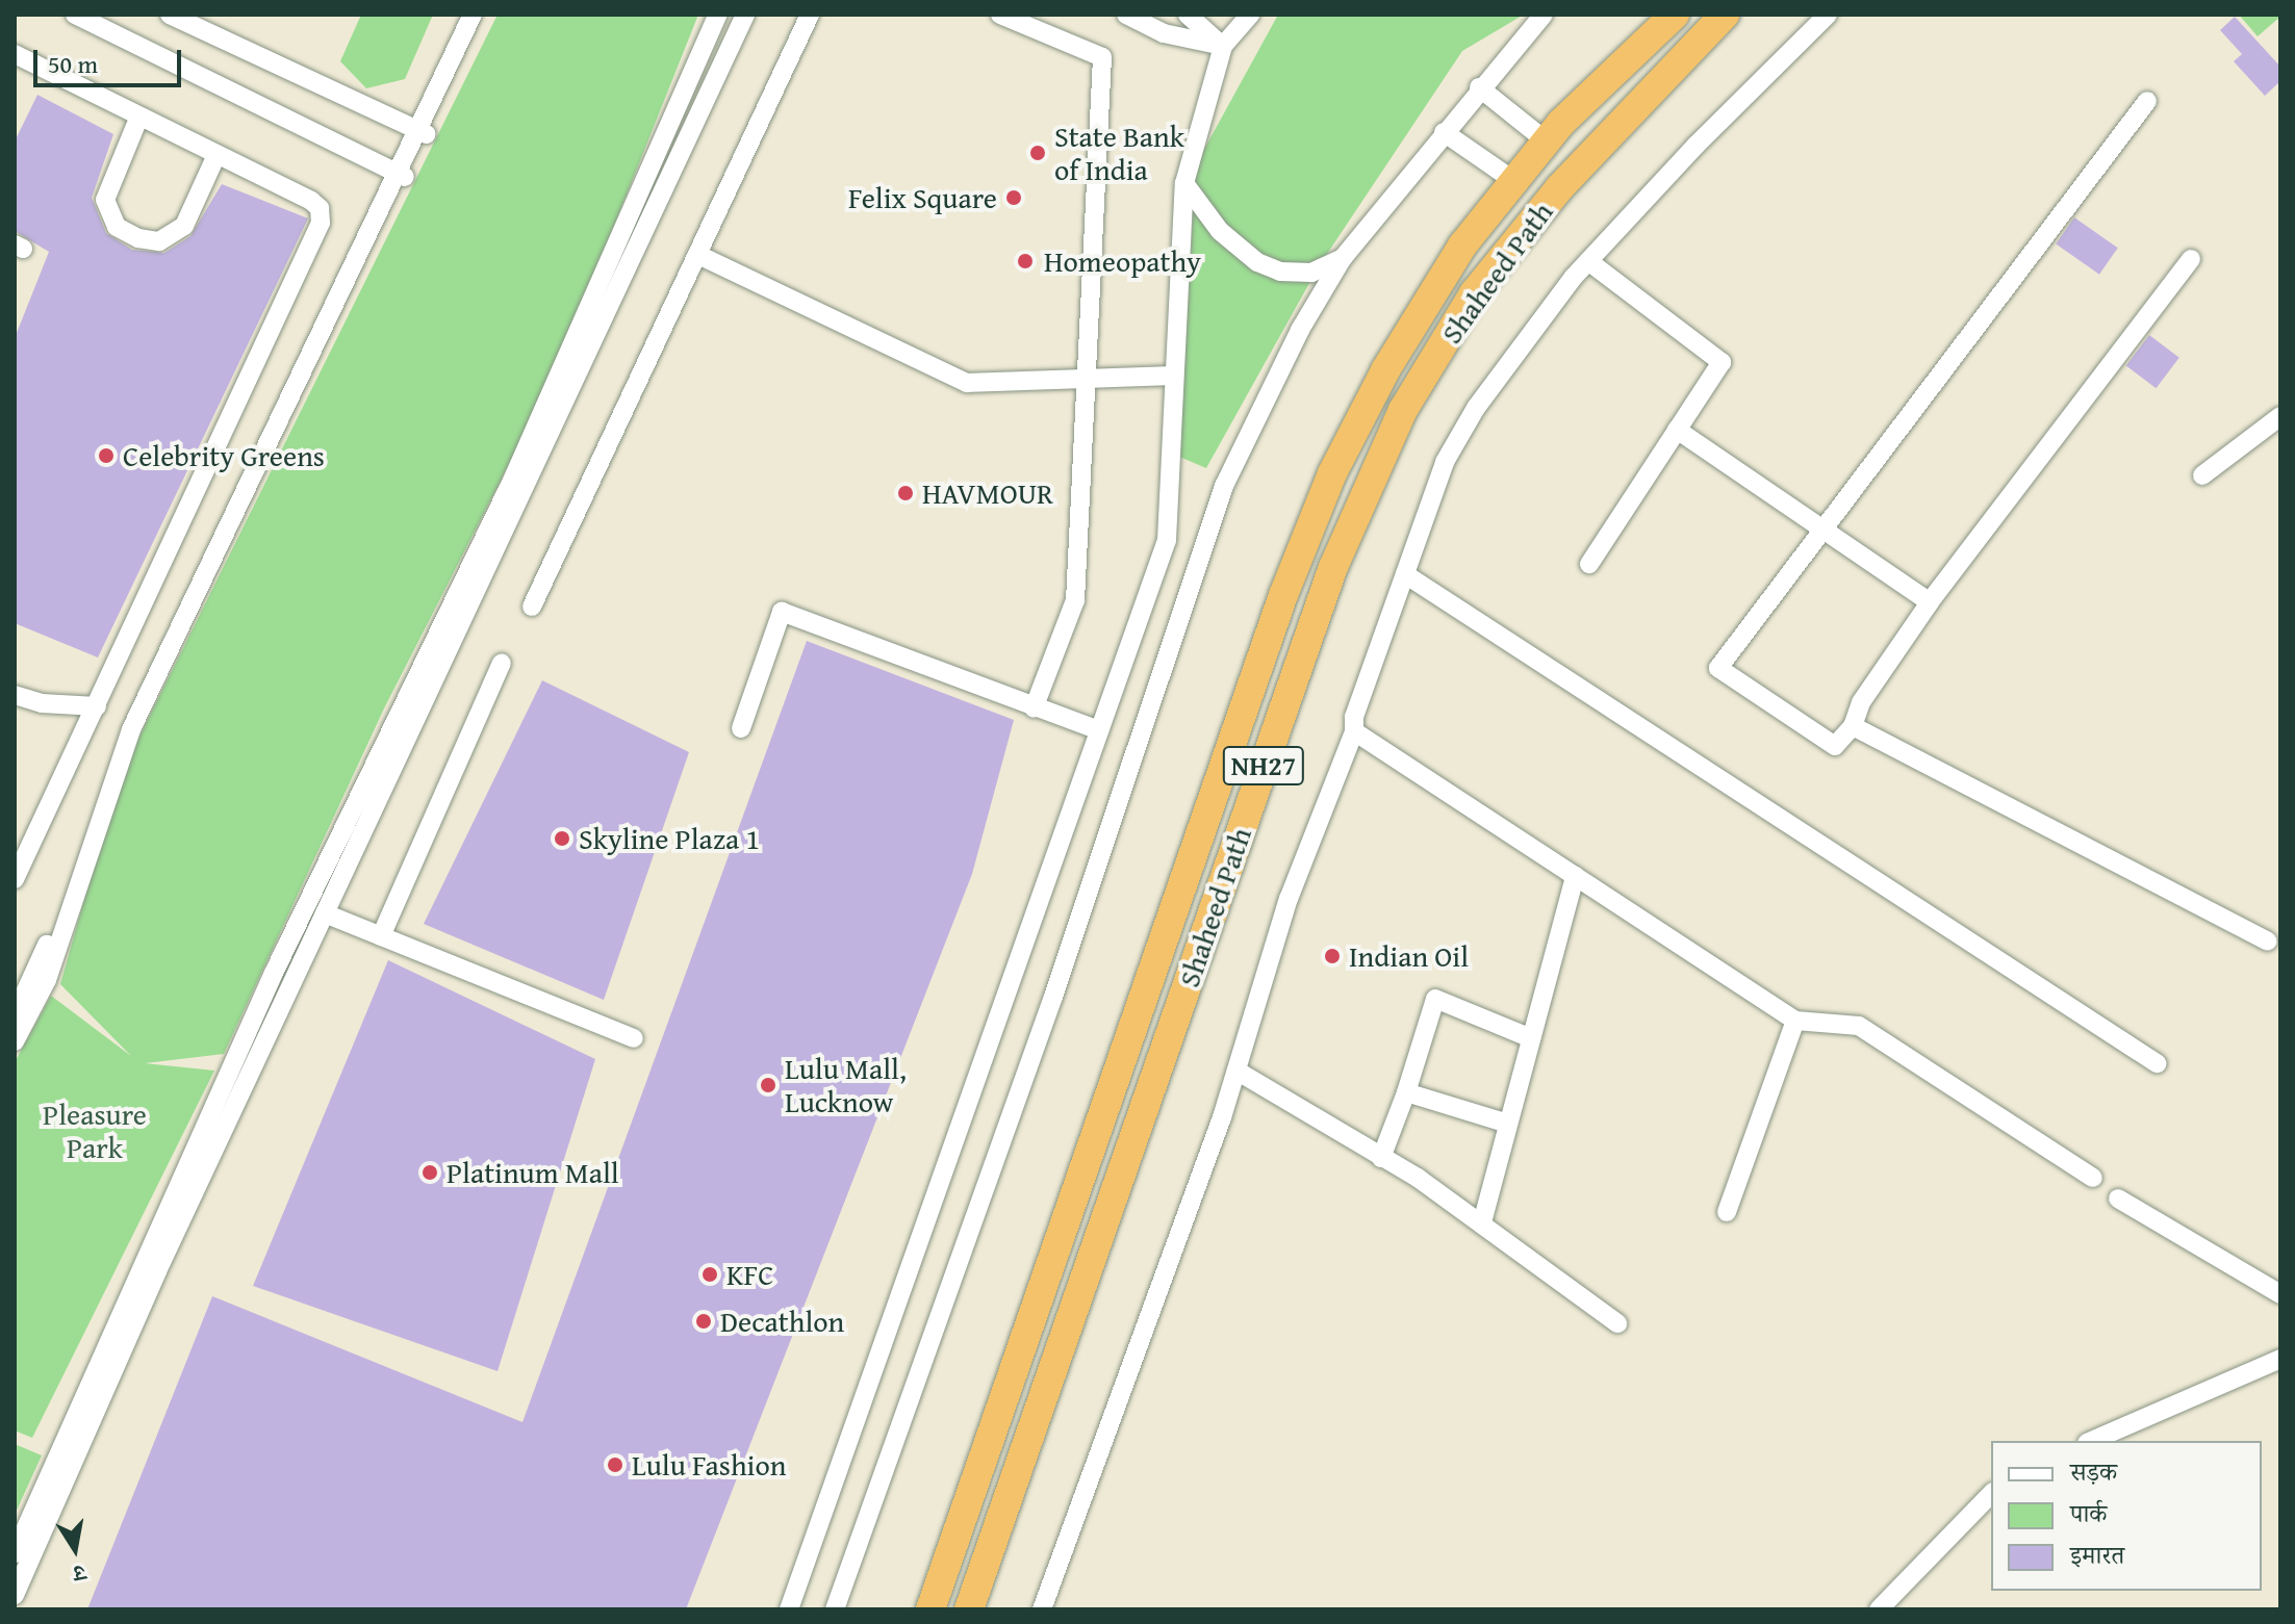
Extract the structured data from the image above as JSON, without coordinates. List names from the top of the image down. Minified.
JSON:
{"streets":{"highway":["Shaheed Path","NH27"]},"parks":["Pleasure Park"],"places":["State Bank of India","Felix Square","Homeopathy","Celebrity Greens","HAVMOUR","Skyline Plaza 1","Indian Oil","Lulu Mall, Lucknow","Platinum Mall","KFC","Decathlon","Lulu Fashion"],"legend":["सड़क","पार्क","इमारत"],"scale_bar":"50 m","north":"bottom"}
